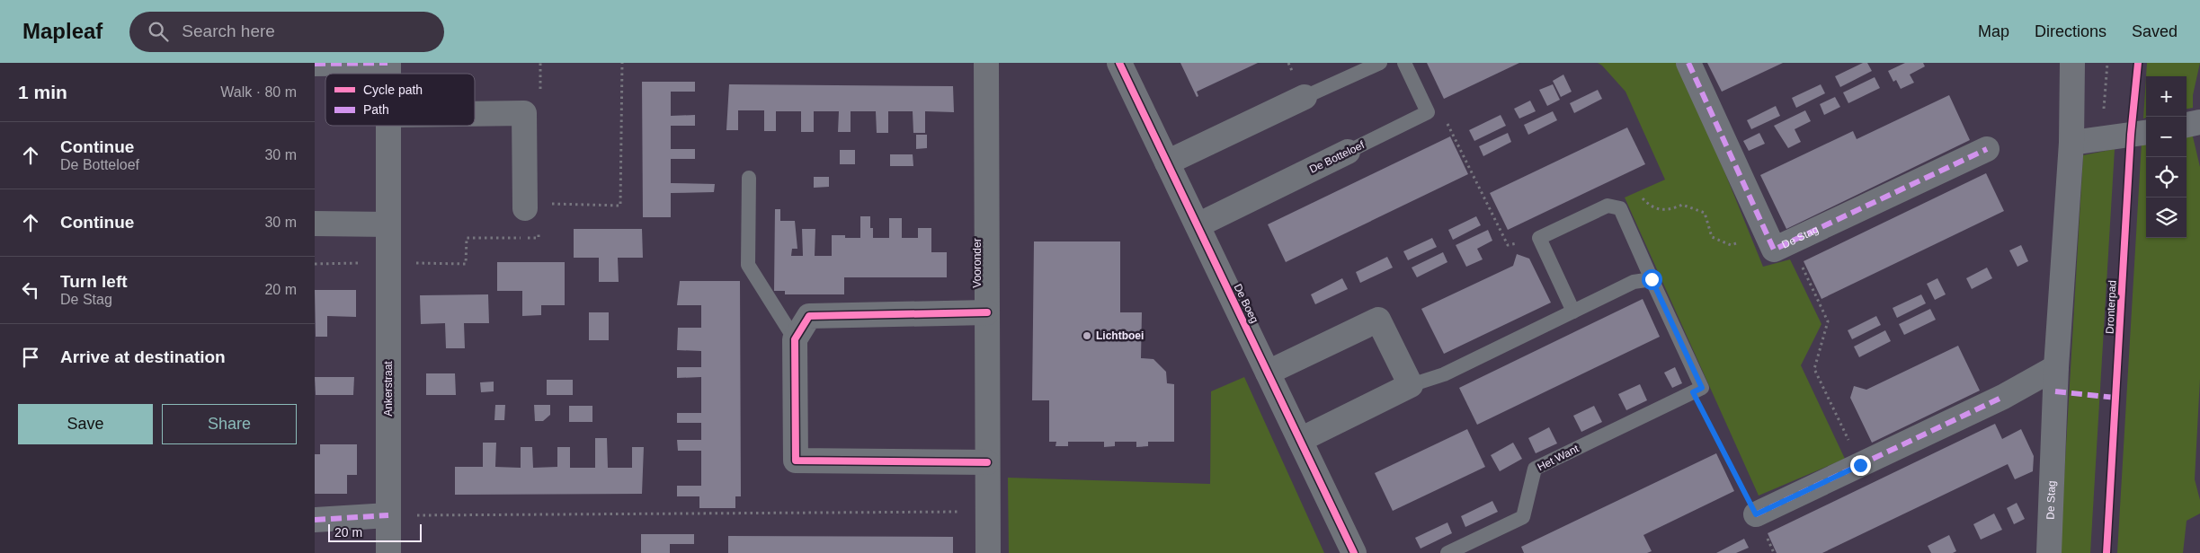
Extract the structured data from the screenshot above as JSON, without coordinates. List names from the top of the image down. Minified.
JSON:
{"streets":{"street":["De Botteloef","De Stag","Vooronder","De Boeg","Ankerstraat"],"lane":["Het Want"],"cycle path":["Dronterpad"]},"crossings":[["De Botteloef","De Boeg"]],"places":["Lichtboei"],"legend":["Cycle path","Path"],"scale_bar":"20 m","page":{"header":"Mapleaf","search":"Search here","nav":["Map","Directions","Saved"],"heading":["1 min","Walk · 80 m"],"map_buttons":["+","−"],"list":[["Continue","De Botteloef","30 m"],["Continue","30 m"],["Turn left","De Stag","20 m"],"Arrive at destination"],"buttons":["Save","Share"],"scale":"20 m"}}
